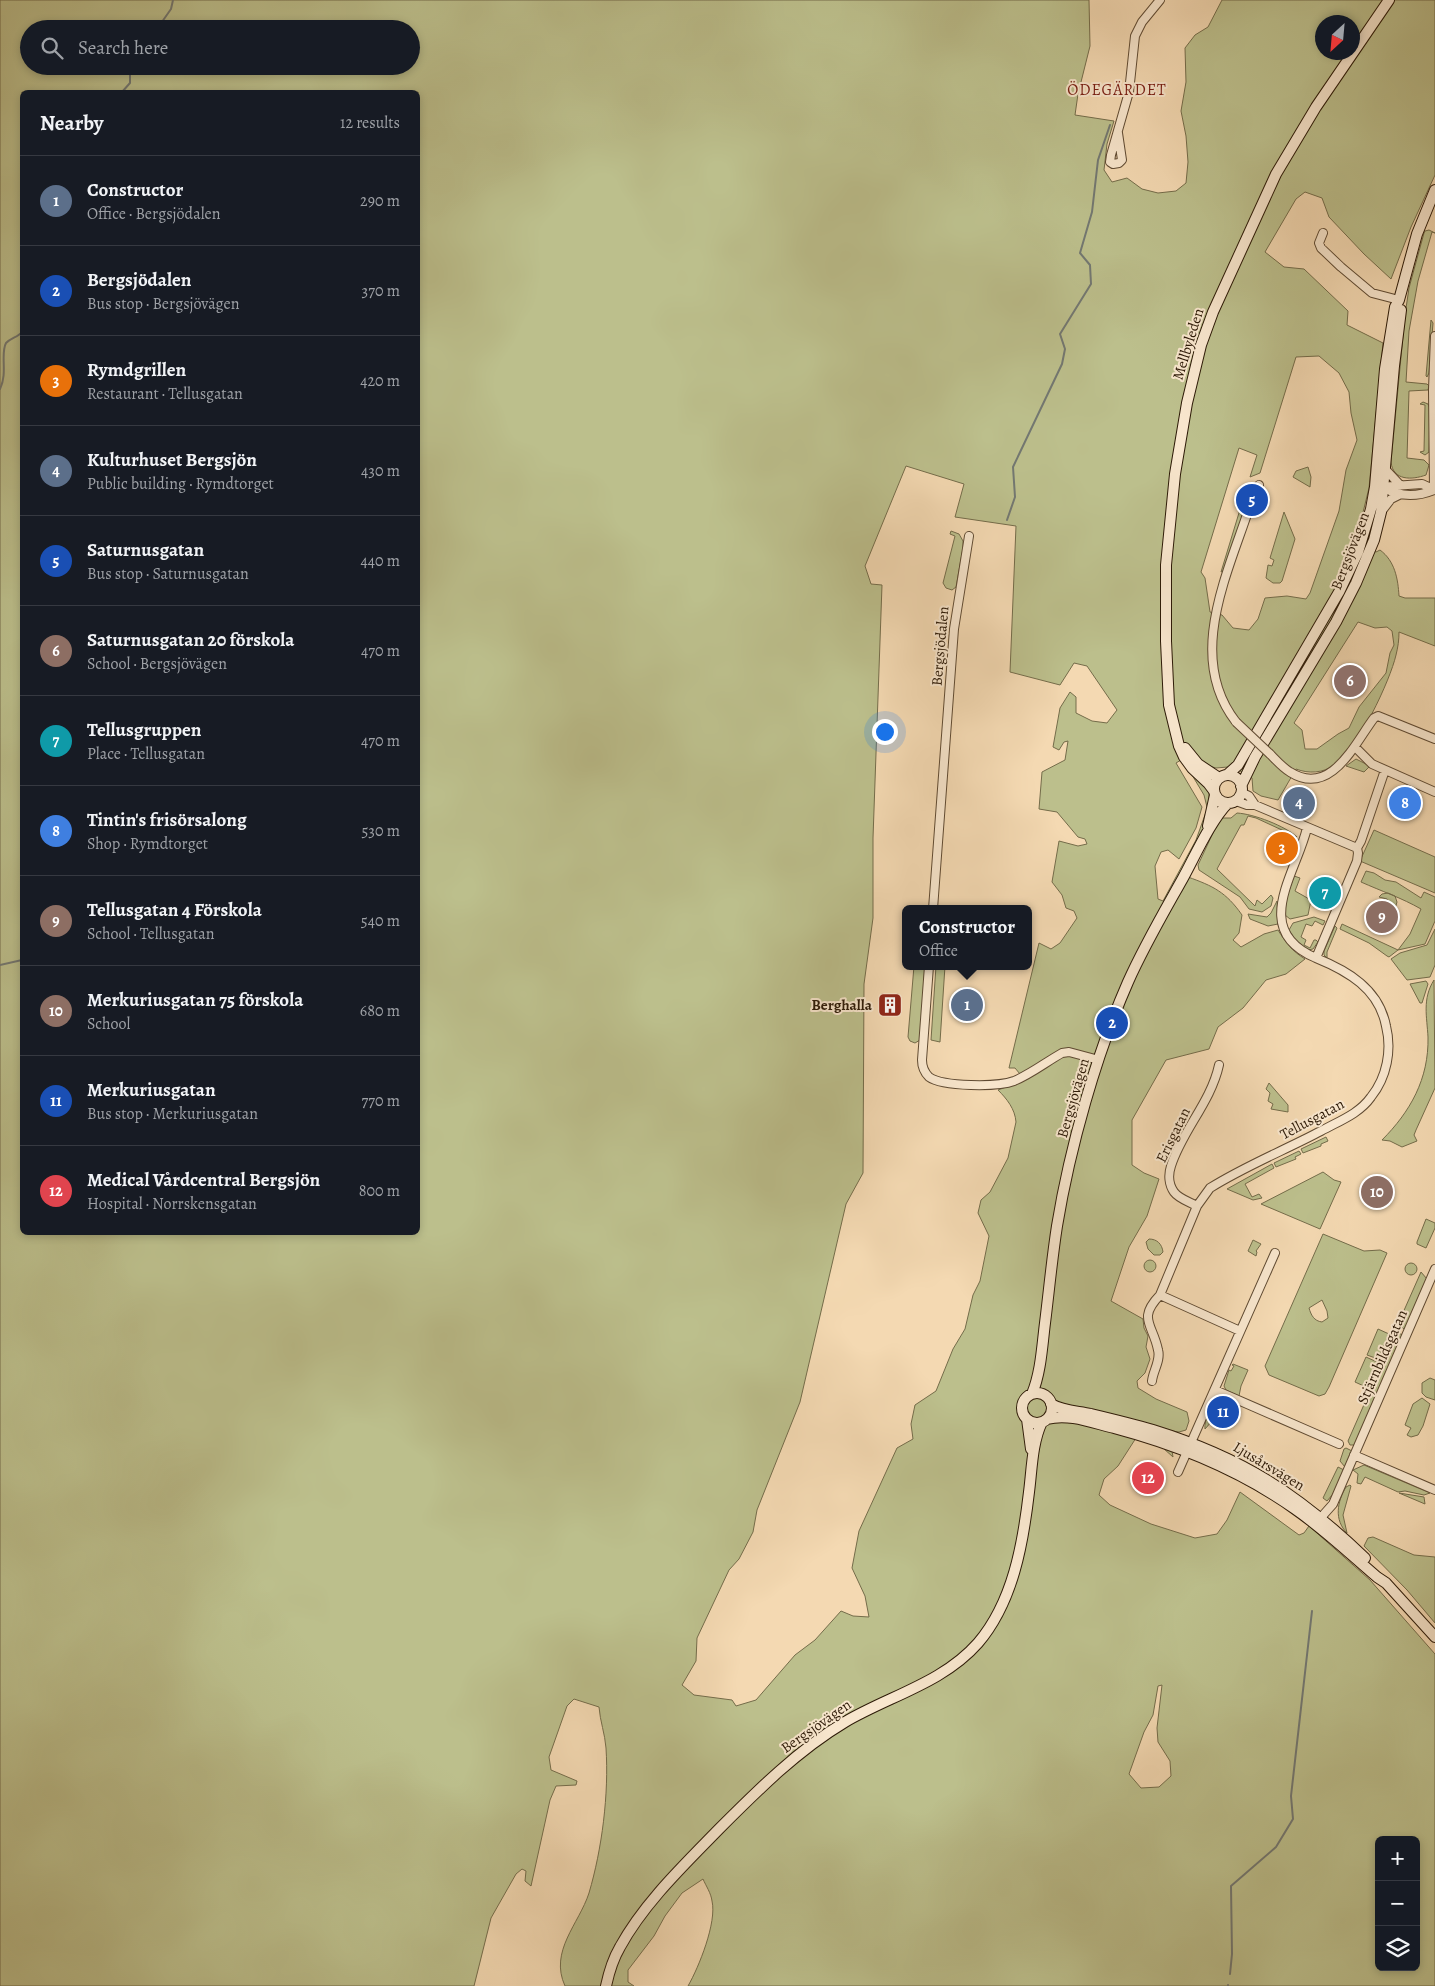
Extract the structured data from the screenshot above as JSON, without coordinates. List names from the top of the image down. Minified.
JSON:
{"streets":{"main road":["Mellbyleden","Bergsjövägen","Ljusårsvägen"],"street":["Bergsjödalen","Tellusgatan","Erisgatan","Stjärnbildsgatan"]},"crossings":[["Mellbyleden","Bergsjövägen"],["Bergsjövägen","Ljusårsvägen"],["Tellusgatan","Erisgatan"],["Stjärnbildsgatan","Ljusårsvägen"]],"districts":["ÖDEGÄRDET"],"places":{"building":["Berghalla"]},"north":"bottom left","page":{"search":"Search here","heading":["Nearby","12 results"],"list":[{"mark":"1","name":"Constructor","note":"Office · Bergsjödalen","value":"290 m"},{"mark":"2","name":"Bergsjödalen","note":"Bus stop · Bergsjövägen","value":"370 m"},{"mark":"3","name":"Rymdgrillen","note":"Restaurant · Tellusgatan","value":"420 m"},{"mark":"4","name":"Kulturhuset Bergsjön","note":"Public building · Rymdtorget","value":"430 m"},{"mark":"5","name":"Saturnusgatan","note":"Bus stop · Saturnusgatan","value":"440 m"},{"mark":"6","name":"Saturnusgatan 20 förskola","note":"School · Bergsjövägen","value":"470 m"},{"mark":"7","name":"Tellusgruppen","note":"Place · Tellusgatan","value":"470 m"},{"mark":"8","name":"Tintin's frisörsalong","note":"Shop · Rymdtorget","value":"530 m"},{"mark":"9","name":"Tellusgatan 4 Förskola","note":"School · Tellusgatan","value":"540 m"},{"mark":"10","name":"Merkuriusgatan 75 förskola","note":"School","value":"680 m"},{"mark":"11","name":"Merkuriusgatan","note":"Bus stop · Merkuriusgatan","value":"770 m"},{"mark":"12","name":"Medical Vårdcentral Bergsjön","note":"Hospital · Norrskensgatan","value":"800 m"}],"pins":["5","6","4","8","3","7","9","1","2","10","11","12"],"popup":["Constructor","Office"],"map_buttons":["+","−"]}}
